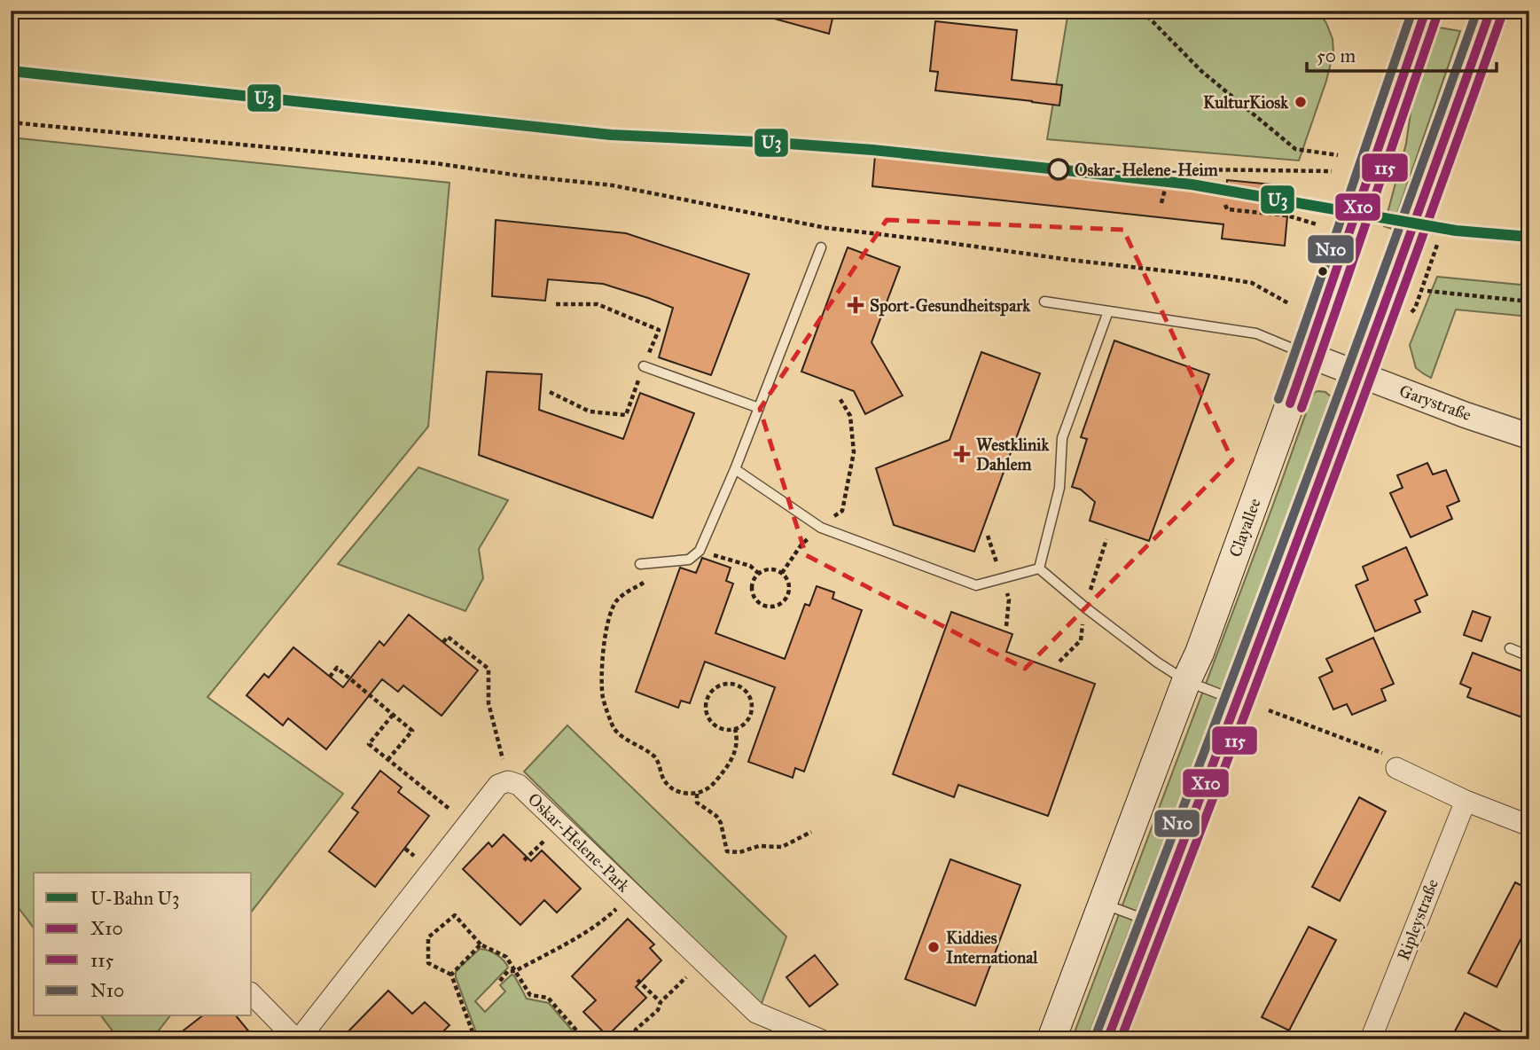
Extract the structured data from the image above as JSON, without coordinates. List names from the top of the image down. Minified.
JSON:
{"streets":{"main road":["Clayallee"],"street":["Garystraße","Oskar-Helene-Park","Ripleystraße"]},"crossings":[["Garystraße","Clayallee"]],"places":{"other":["KulturKiosk","Oskar-Helene-Heim","Kiddies International"],"health":["Sport-Gesundheitspark","Westklinik Dahlem"]},"lines":["transit line X10","transit line N10","transit line 115","metro line U3"],"legend":["U-Bahn U3","X10","115","N10"],"scale_bar":"50 m"}
